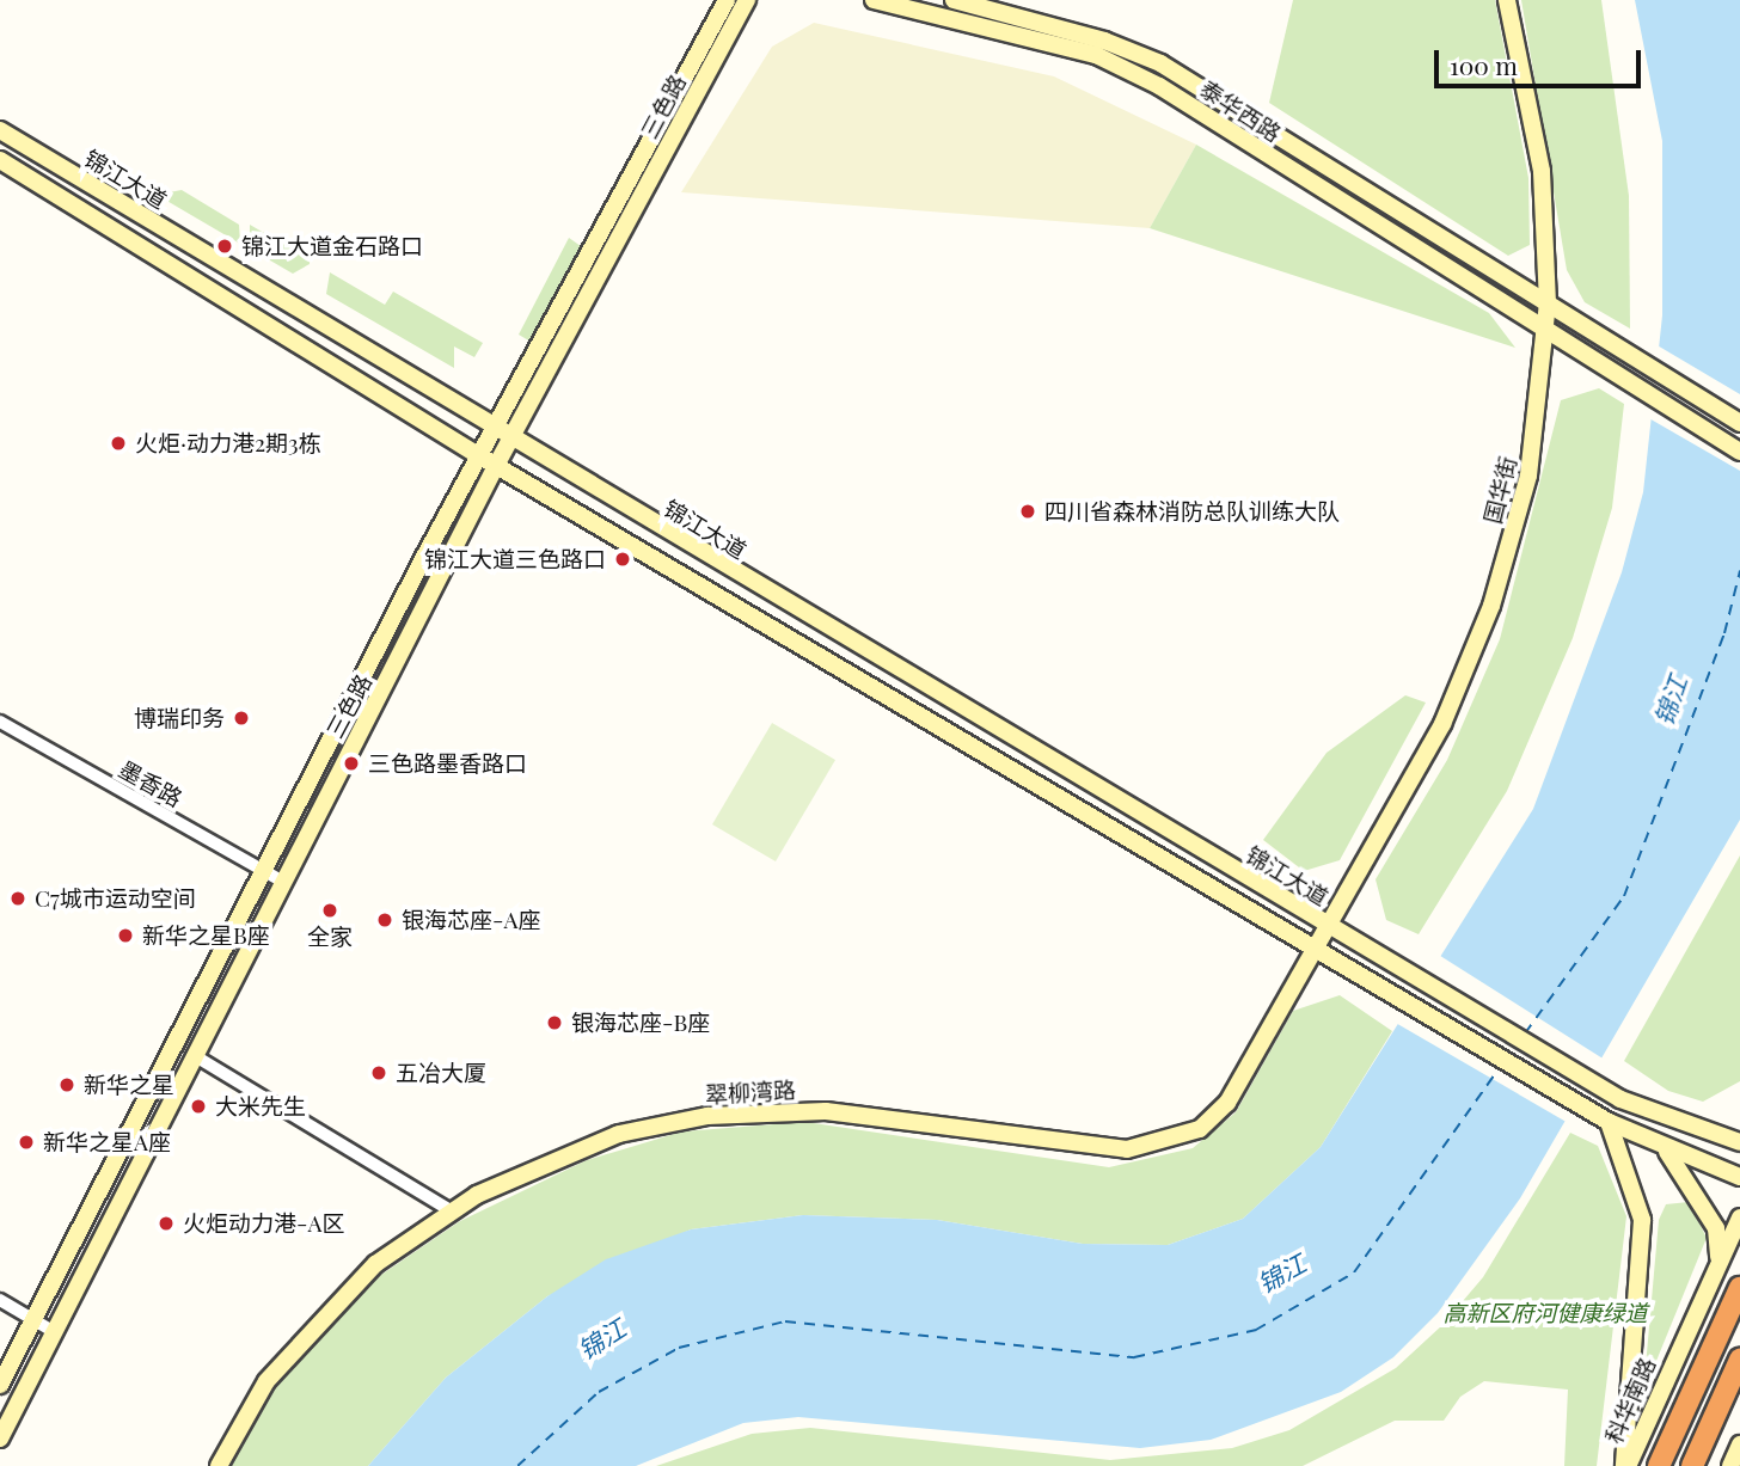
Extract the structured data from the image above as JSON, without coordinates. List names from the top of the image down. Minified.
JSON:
{"streets":{"street":["三色路","泰华西路","锦江大道","国华街","墨香路","翠柳湾路","科华南路"]},"crossings":[["三色路","锦江大道"],["三色路","墨香路"],["泰华西路","国华街"],["锦江大道","国华街"],["锦江大道","翠柳湾路"],["国华街","翠柳湾路"]],"water":["锦江"],"parks":["高新区府河健康绿道"],"places":["锦江大道金石路口","火炬·动力港2期3栋","四川省森林消防总队训练大队","锦江大道三色路口","博瑞印务","三色路墨香路口","C7城市运动空间","全家","银海芯座-A座","新华之星B座","银海芯座-B座","五冶大厦","新华之星","大米先生","新华之星A座","火炬动力港-A区"],"scale_bar":"100 m"}
